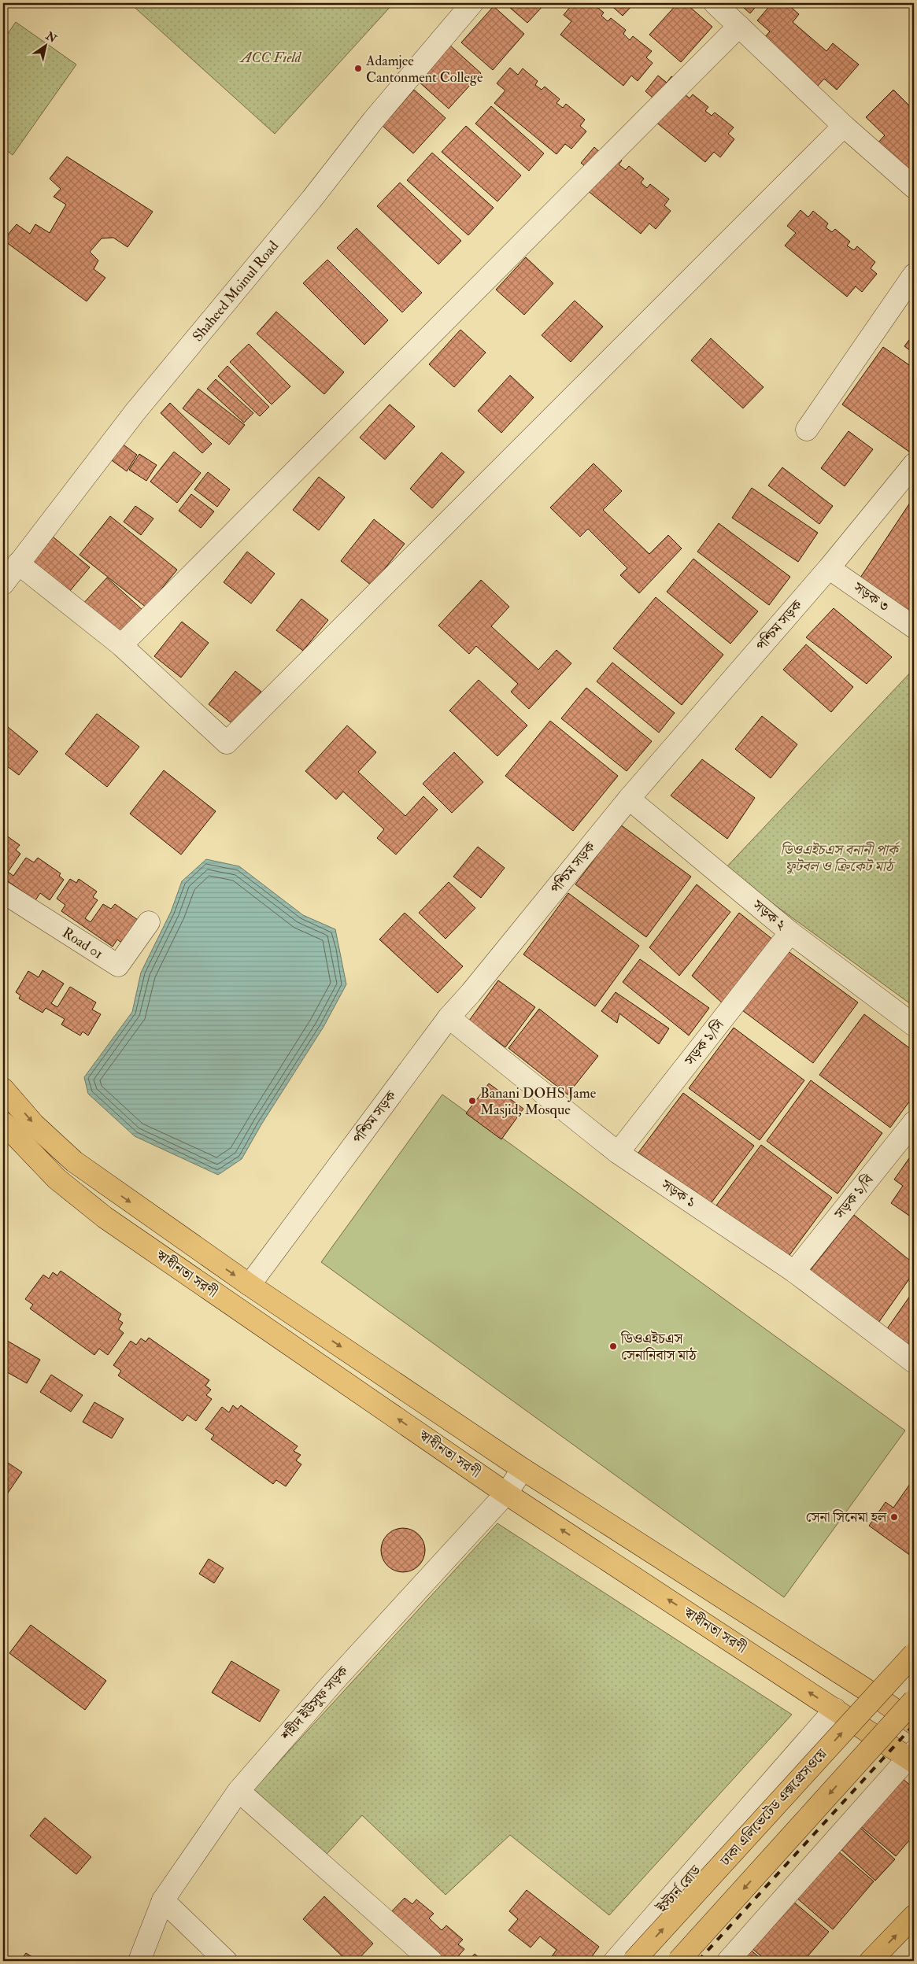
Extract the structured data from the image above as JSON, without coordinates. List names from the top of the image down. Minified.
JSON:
{"streets":{"main road":["স্বাধীনতা সরণী","ঢাকা এলিভেটেড এক্সপ্রেসওয়ে"],"street":["Shaheed Moinul Road","সড়ক ৩","পশ্চিম সড়ক","সড়ক ২","Road 01","সড়ক ১/সি","সড়ক ১","সড়ক ১/বি","শহীদ ইউসুফ সড়ক","ইস্টার্ন রোড"]},"crossings":[["সড়ক ৩","পশ্চিম সড়ক"],["পশ্চিম সড়ক","সড়ক ২"],["পশ্চিম সড়ক","সড়ক ১"],["পশ্চিম সড়ক","স্বাধীনতা সরণী"],["সড়ক ২","সড়ক ১/সি"],["সড়ক ১/সি","সড়ক ১"],["সড়ক ১","সড়ক ১/বি"],["স্বাধীনতা সরণী","শহীদ ইউসুফ সড়ক"],["স্বাধীনতা সরণী","ইস্টার্ন রোড"]],"parks":["ACC Field","ডিওএইচএস বনানী পার্ক ফুটবল ও ক্রিকেট মাঠ"],"places":["Adamjee Cantonment College","Banani DOHS Jame Masjid, Mosque","ডিওএইচএস সেনানিবাস মাঠ","সেনা সিনেমা হল"],"north":"top right"}
